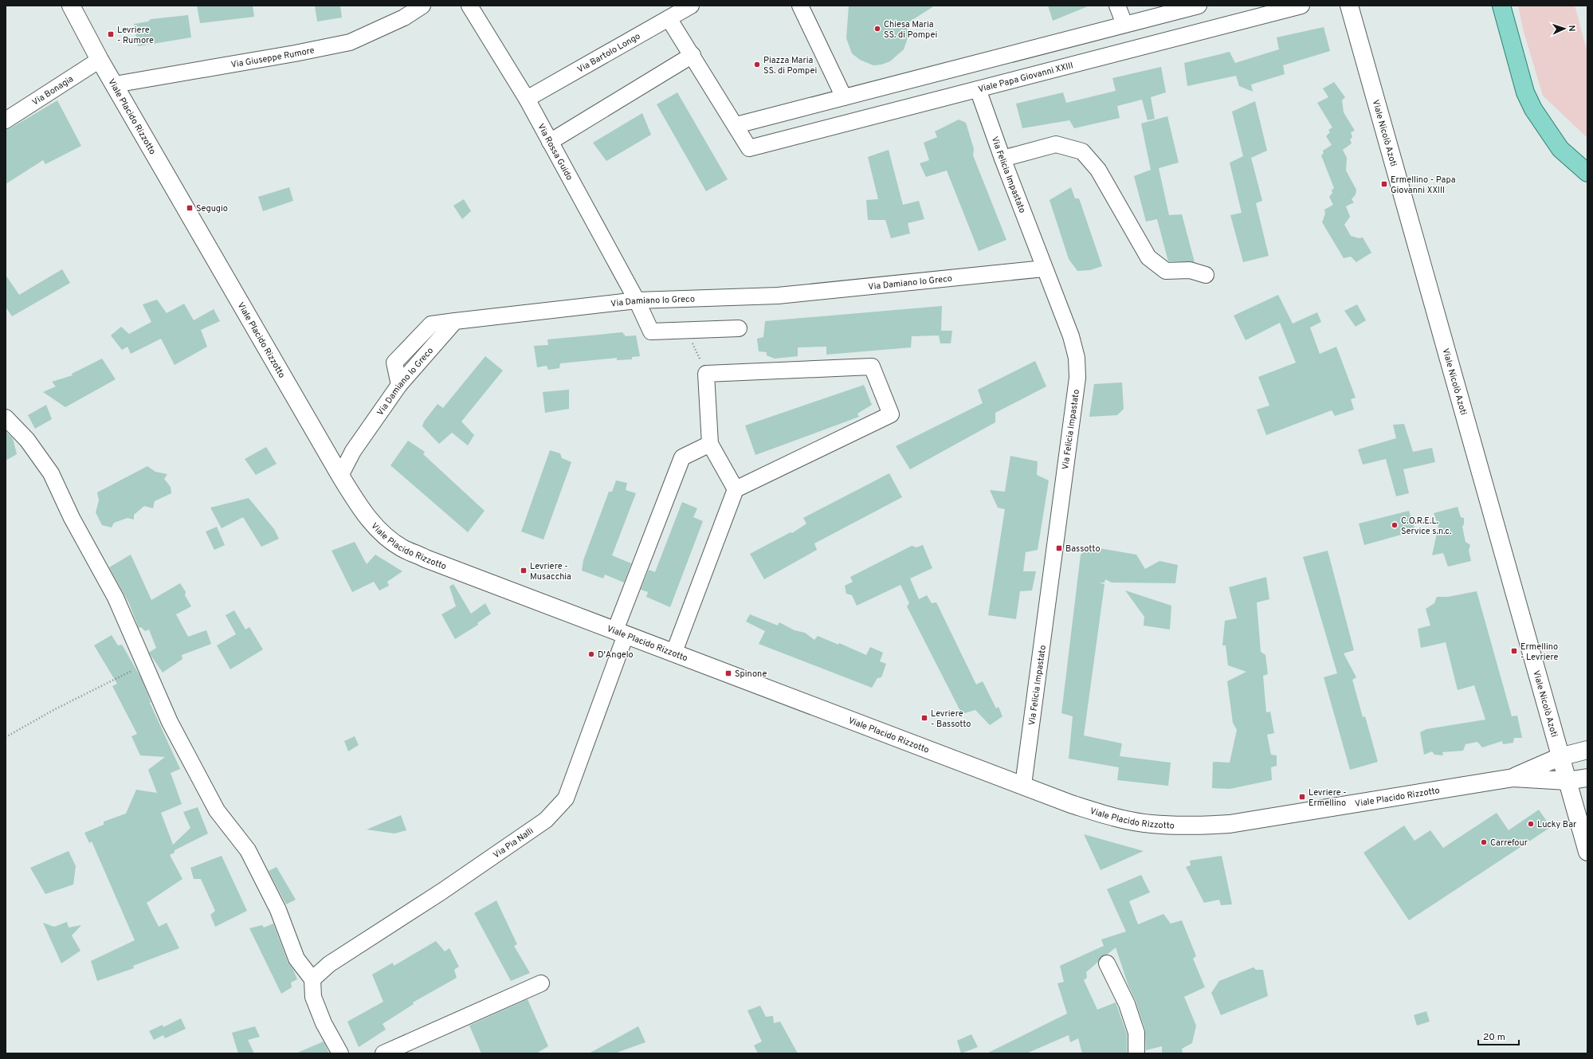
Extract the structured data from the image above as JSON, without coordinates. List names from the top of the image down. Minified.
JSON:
{"streets":{"street":["Via Bartolo Longo","Via Giuseppe Rumore","Viale Papa Giovanni XXIII","Via Bonagia","Viale Placido Rizzotto","Viale Nicolò Azoti","Via Rossa Guido","Via Felicia Impastato","Via Damiano lo Greco","Via Pia Nalli"]},"crossings":[["Via Bartolo Longo","Via Rossa Guido"],["Via Giuseppe Rumore","Viale Placido Rizzotto"],["Viale Papa Giovanni XXIII","Via Felicia Impastato"],["Via Bonagia","Viale Placido Rizzotto"],["Viale Placido Rizzotto","Via Felicia Impastato"],["Viale Placido Rizzotto","Via Damiano lo Greco"],["Viale Placido Rizzotto","Via Pia Nalli"],["Via Rossa Guido","Via Damiano lo Greco"],["Via Felicia Impastato","Via Damiano lo Greco"]],"places":{"other":["Chiesa Maria SS. di Pompei","Piazza Maria SS. di Pompei","C.O.R.E.L. Service s.n.c.","D'Angelo","Lucky Bar","Carrefour"],"transit":["Levriere - Rumore","Ermellino - Papa Giovanni XXIII","Segugio","Bassotto","Levriere - Musacchia","Ermellino - Levriere","Spinone","Levriere - Bassotto","Levriere - Ermellino"]},"scale_bar":"20 m","north":"right"}
